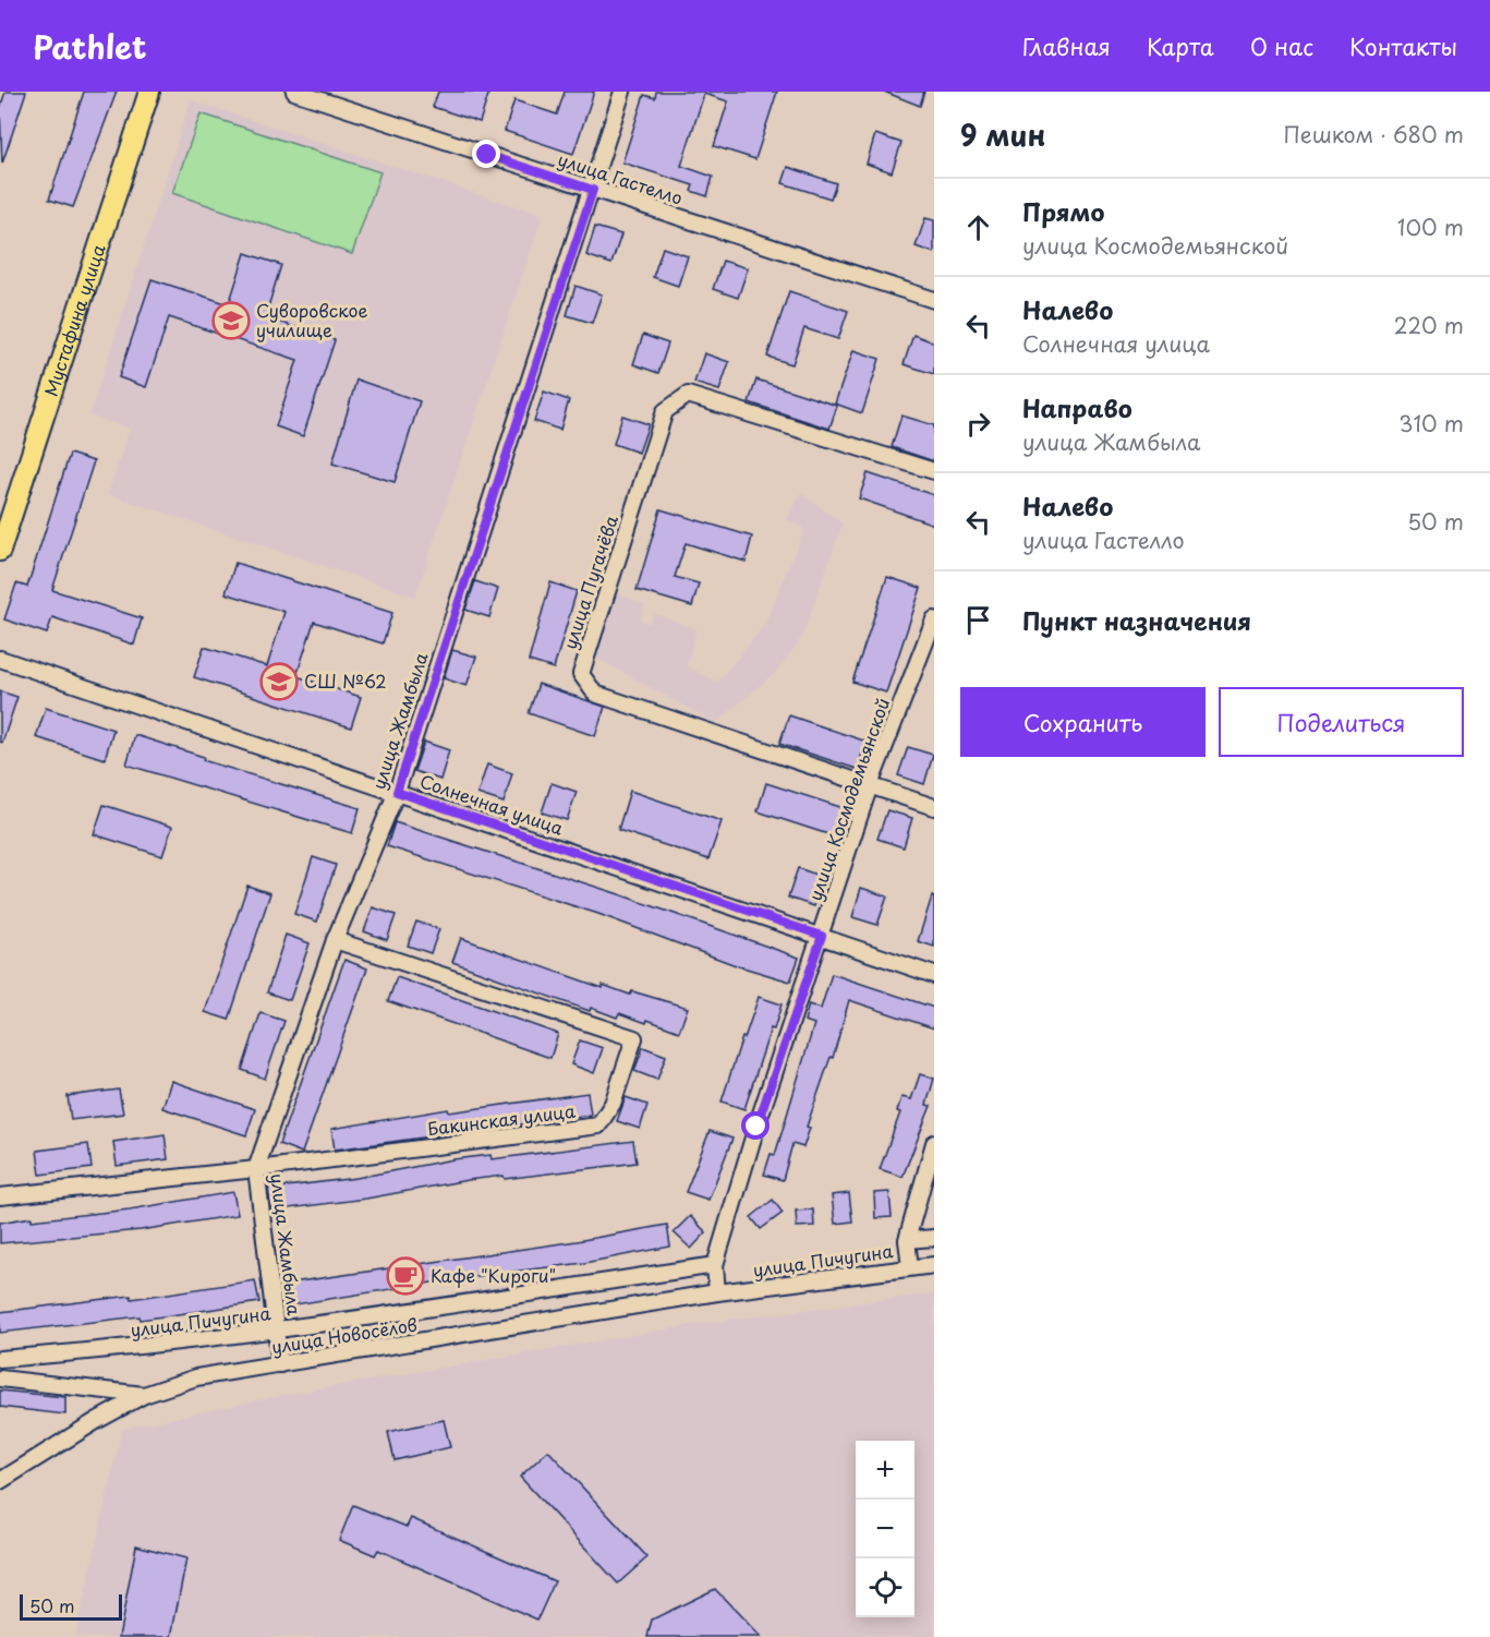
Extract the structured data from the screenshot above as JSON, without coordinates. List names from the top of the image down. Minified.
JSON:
{"streets":{"main road":["Мустафина улица"],"street":["улица Гастелло","улица Пугачёва","улица Жамбыла","улица Космодемьянской","Солнечная улица","Бакинская улица","улица Пичугина","улица Новосёлов"]},"crossings":[["улица Гастелло","улица Жамбыла"],["улица Пугачёва","улица Космодемьянской"],["улица Жамбыла","Солнечная улица"],["улица Жамбыла","Бакинская улица"],["улица Жамбыла","улица Пичугина"],["улица Жамбыла","улица Новосёлов"],["улица Космодемьянской","Солнечная улица"],["улица Космодемьянской","улица Пичугина"],["улица Космодемьянской","улица Новосёлов"],["улица Пичугина","улица Новосёлов"]],"places":{"school or university":["Суворовское училище","СШ №62"],"cafe":["Кафе \"Кироги\""]},"scale_bar":"50 m","page":{"header":"Pathlet","nav":["Главная","Карта","О нас","Контакты"],"heading":["9 мин","Пешком · 680 m"],"list":[["Прямо","улица Космодемьянской","100 m"],["Налево","Солнечная улица","220 m"],["Направо","улица Жамбыла","310 m"],["Налево","улица Гастелло","50 m"],"Пункт назначения"],"buttons":["Сохранить","Поделиться"],"map_buttons":["+","−"],"scale":"50 m"}}
